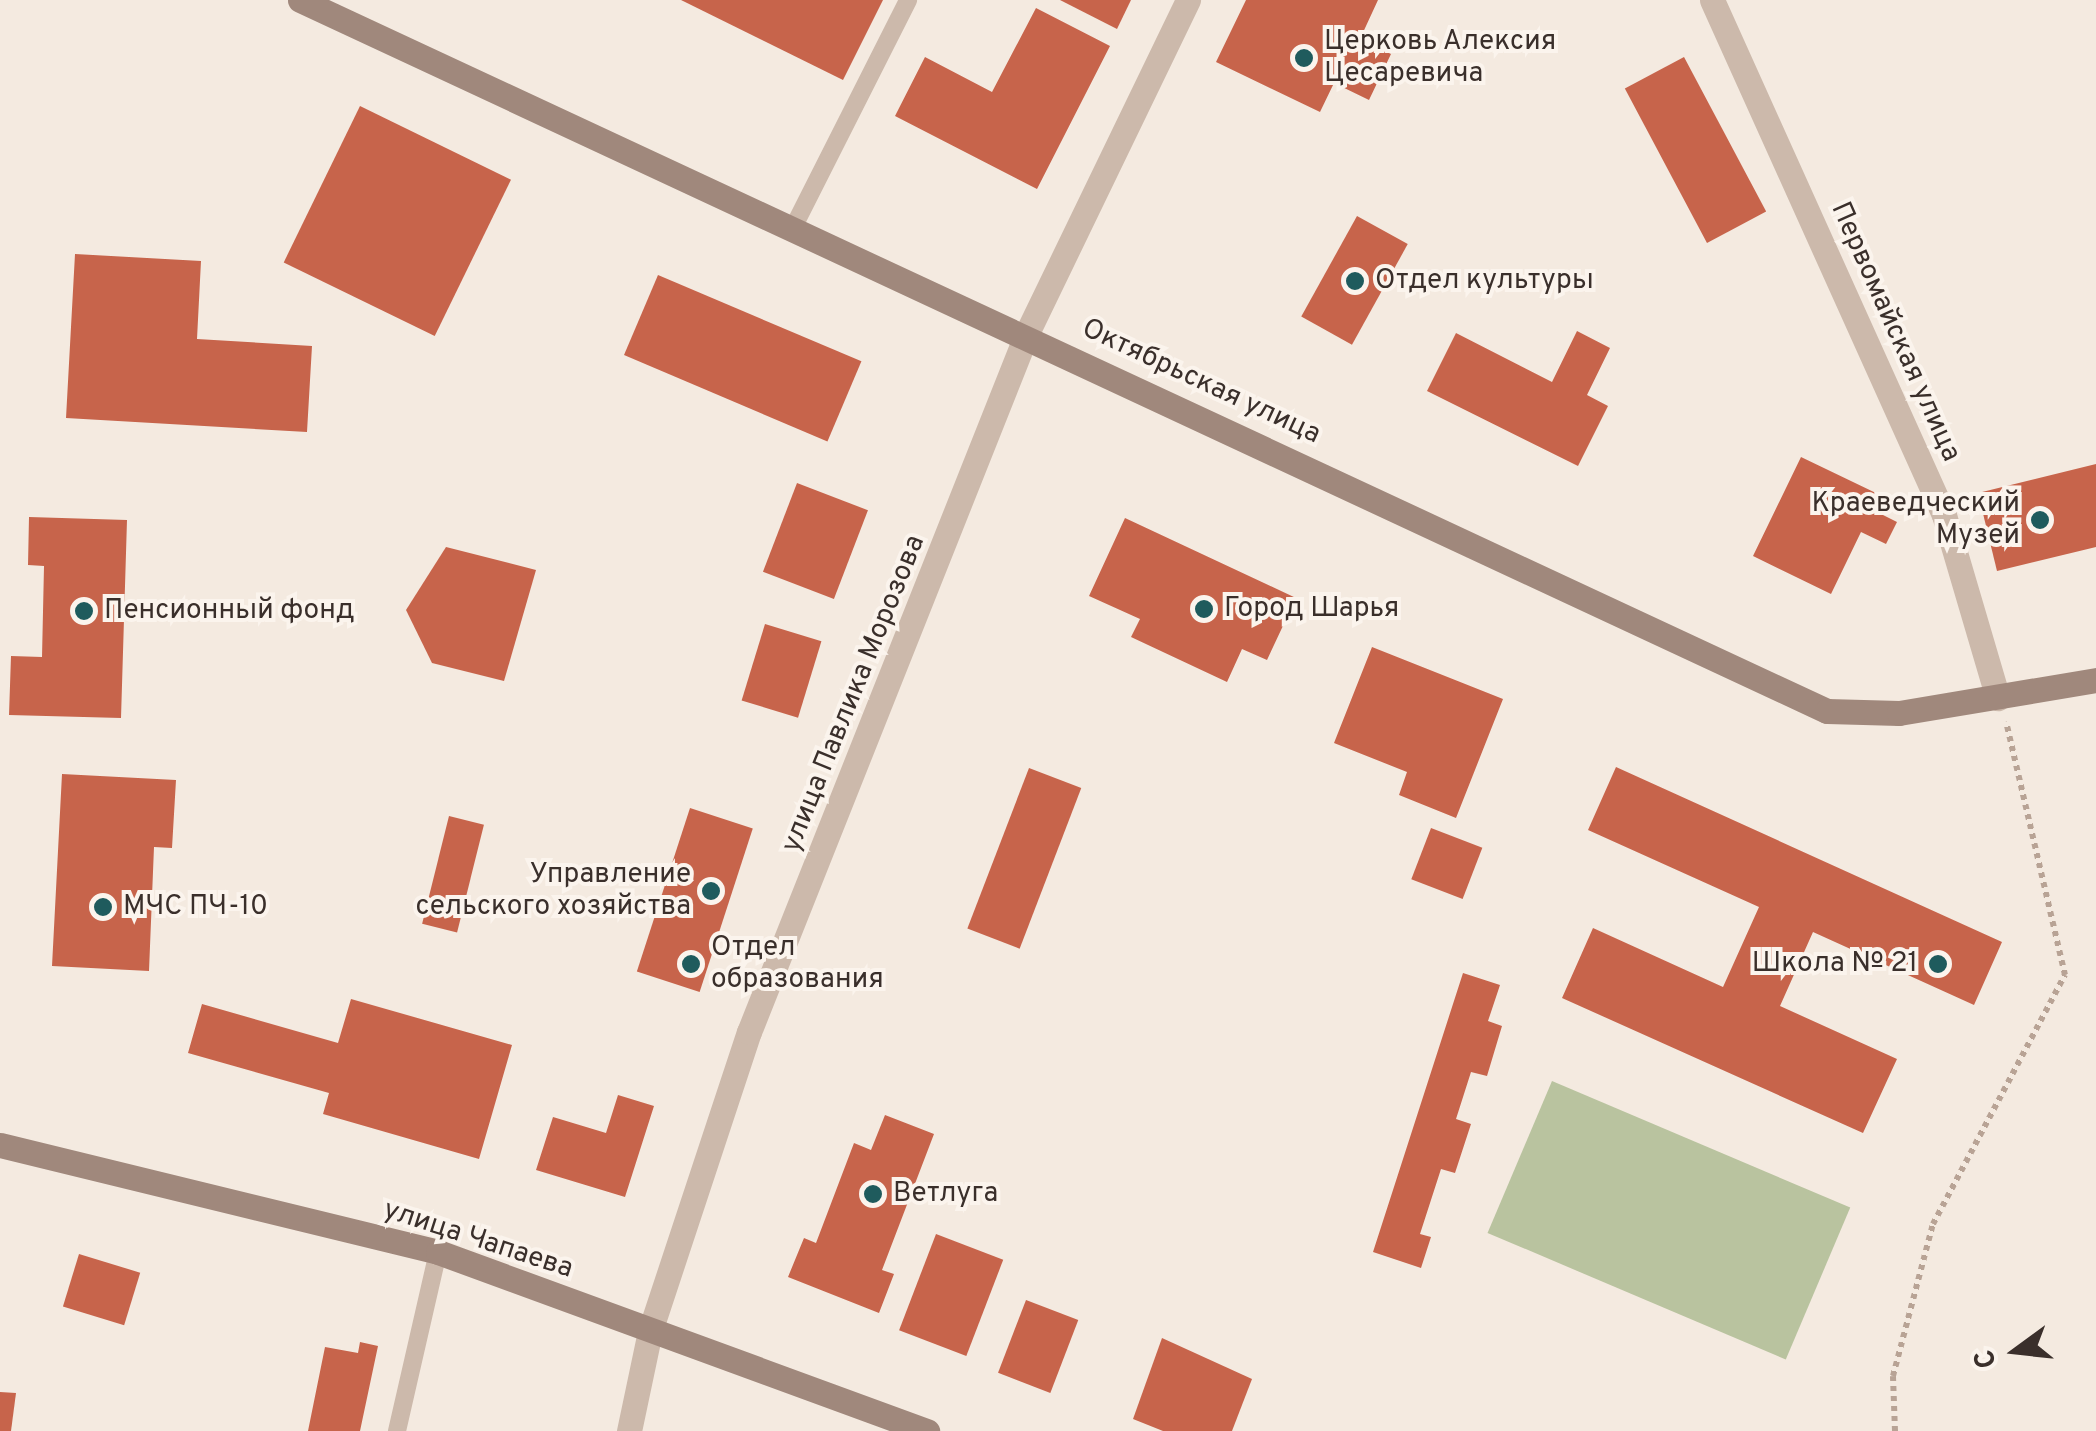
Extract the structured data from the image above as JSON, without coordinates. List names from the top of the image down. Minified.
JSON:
{"streets":{"main road":["Октябрьская улица","улица Чапаева"],"street":["Первомайская улица","улица Павлика Морозова"]},"crossings":[["Первомайская улица","Октябрьская улица"],["Октябрьская улица","улица Павлика Морозова"],["улица Павлика Морозова","улица Чапаева"]],"places":["Церковь Алексия Цесаревича","Отдел культуры","Краеведческий Музей","Город Шарья","Пенсионный фонд","Управление сельского хозяйства","МЧС ПЧ-10","Отдел образования","Школа № 21","Ветлуга"],"north":"left"}
